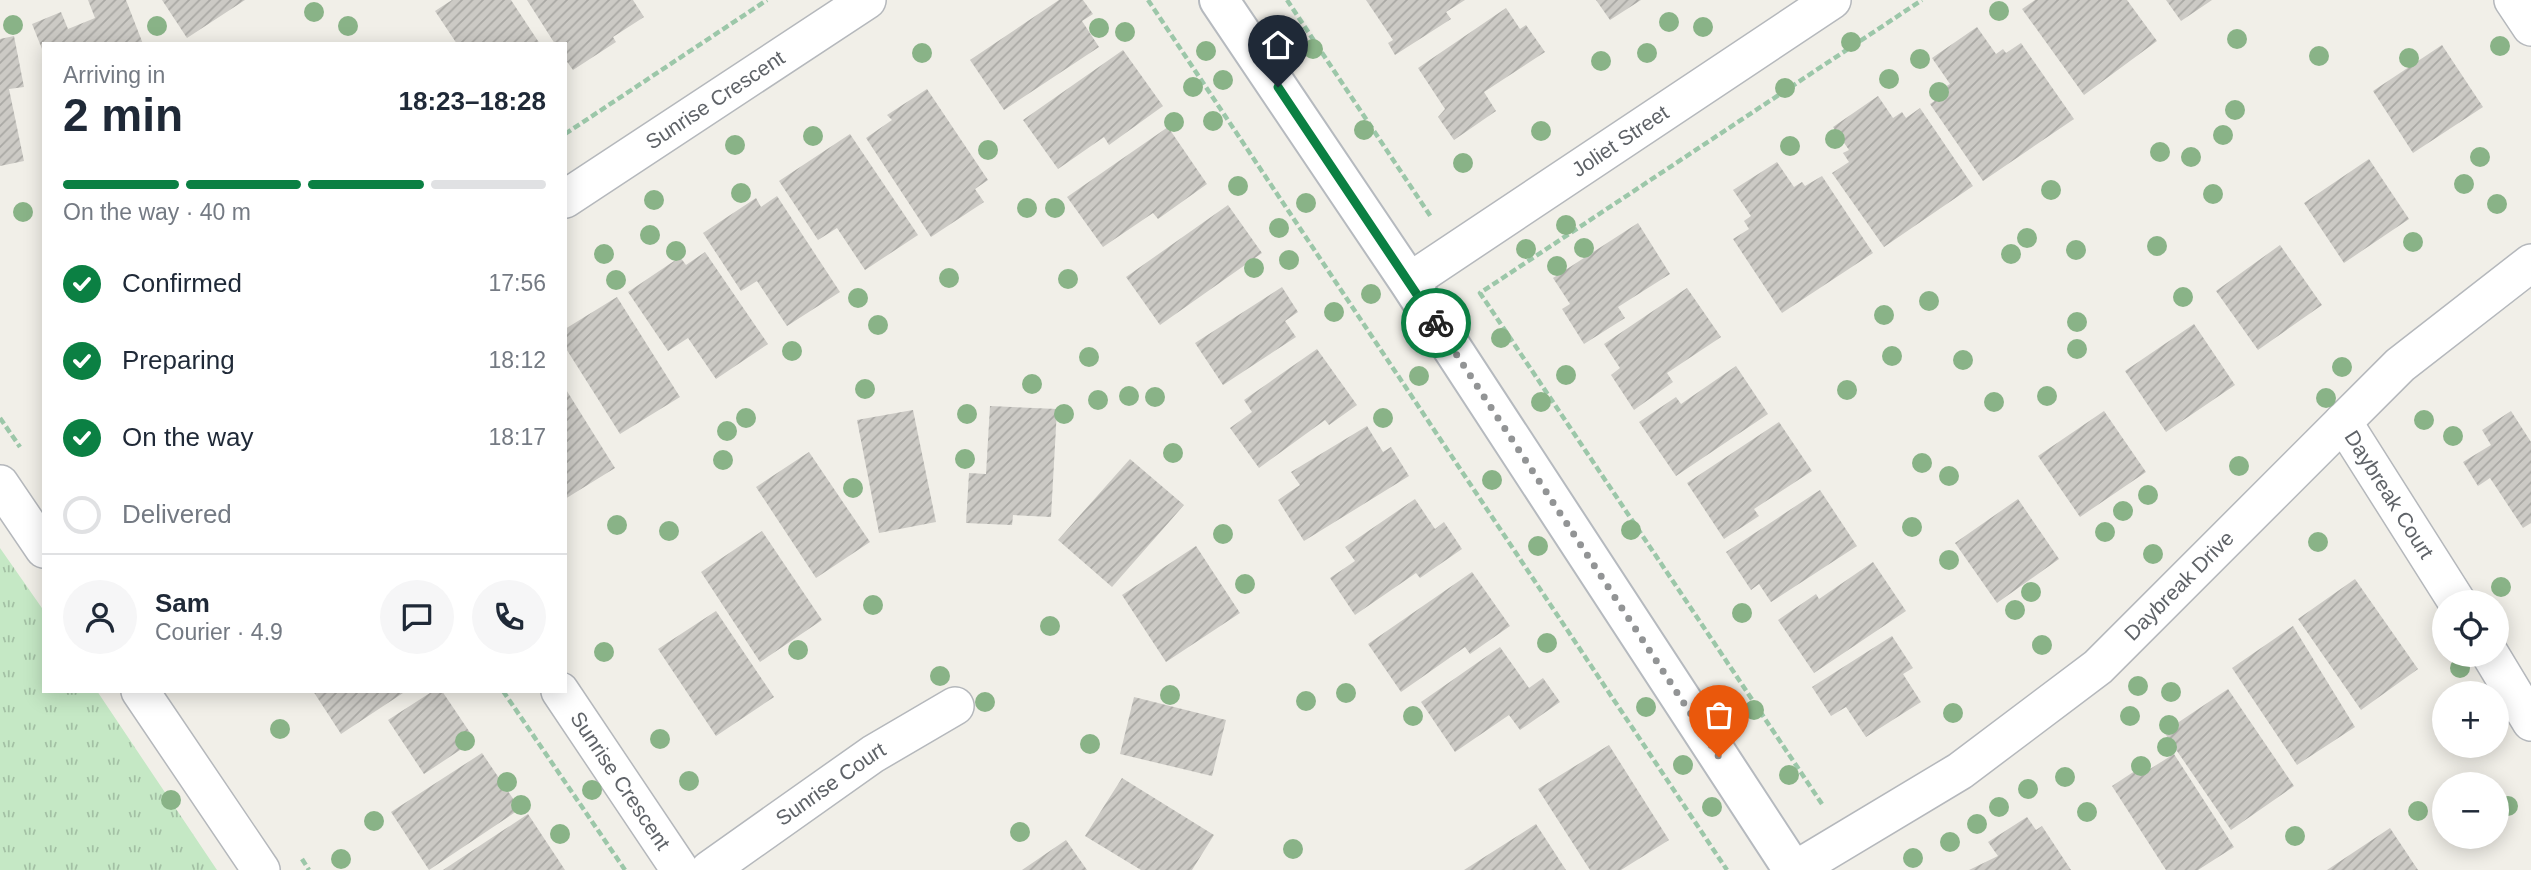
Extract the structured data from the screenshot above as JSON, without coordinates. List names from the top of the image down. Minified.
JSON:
{"streets":{"street":["Sunrise Crescent","Joliet Street","Daybreak Court","Daybreak Drive","Sunrise Court"]},"crossings":[["Daybreak Court","Daybreak Drive"]],"page":{"heading":["2 min","Arriving in","18:23–18:28"],"panel":["Sam","Courier · 4.9"],"bar":"On the way · 40 m","list":[["Confirmed","17:56"],["Preparing","18:12"],["On the way","18:17"],"Delivered"],"map_buttons":["+","−"]}}
